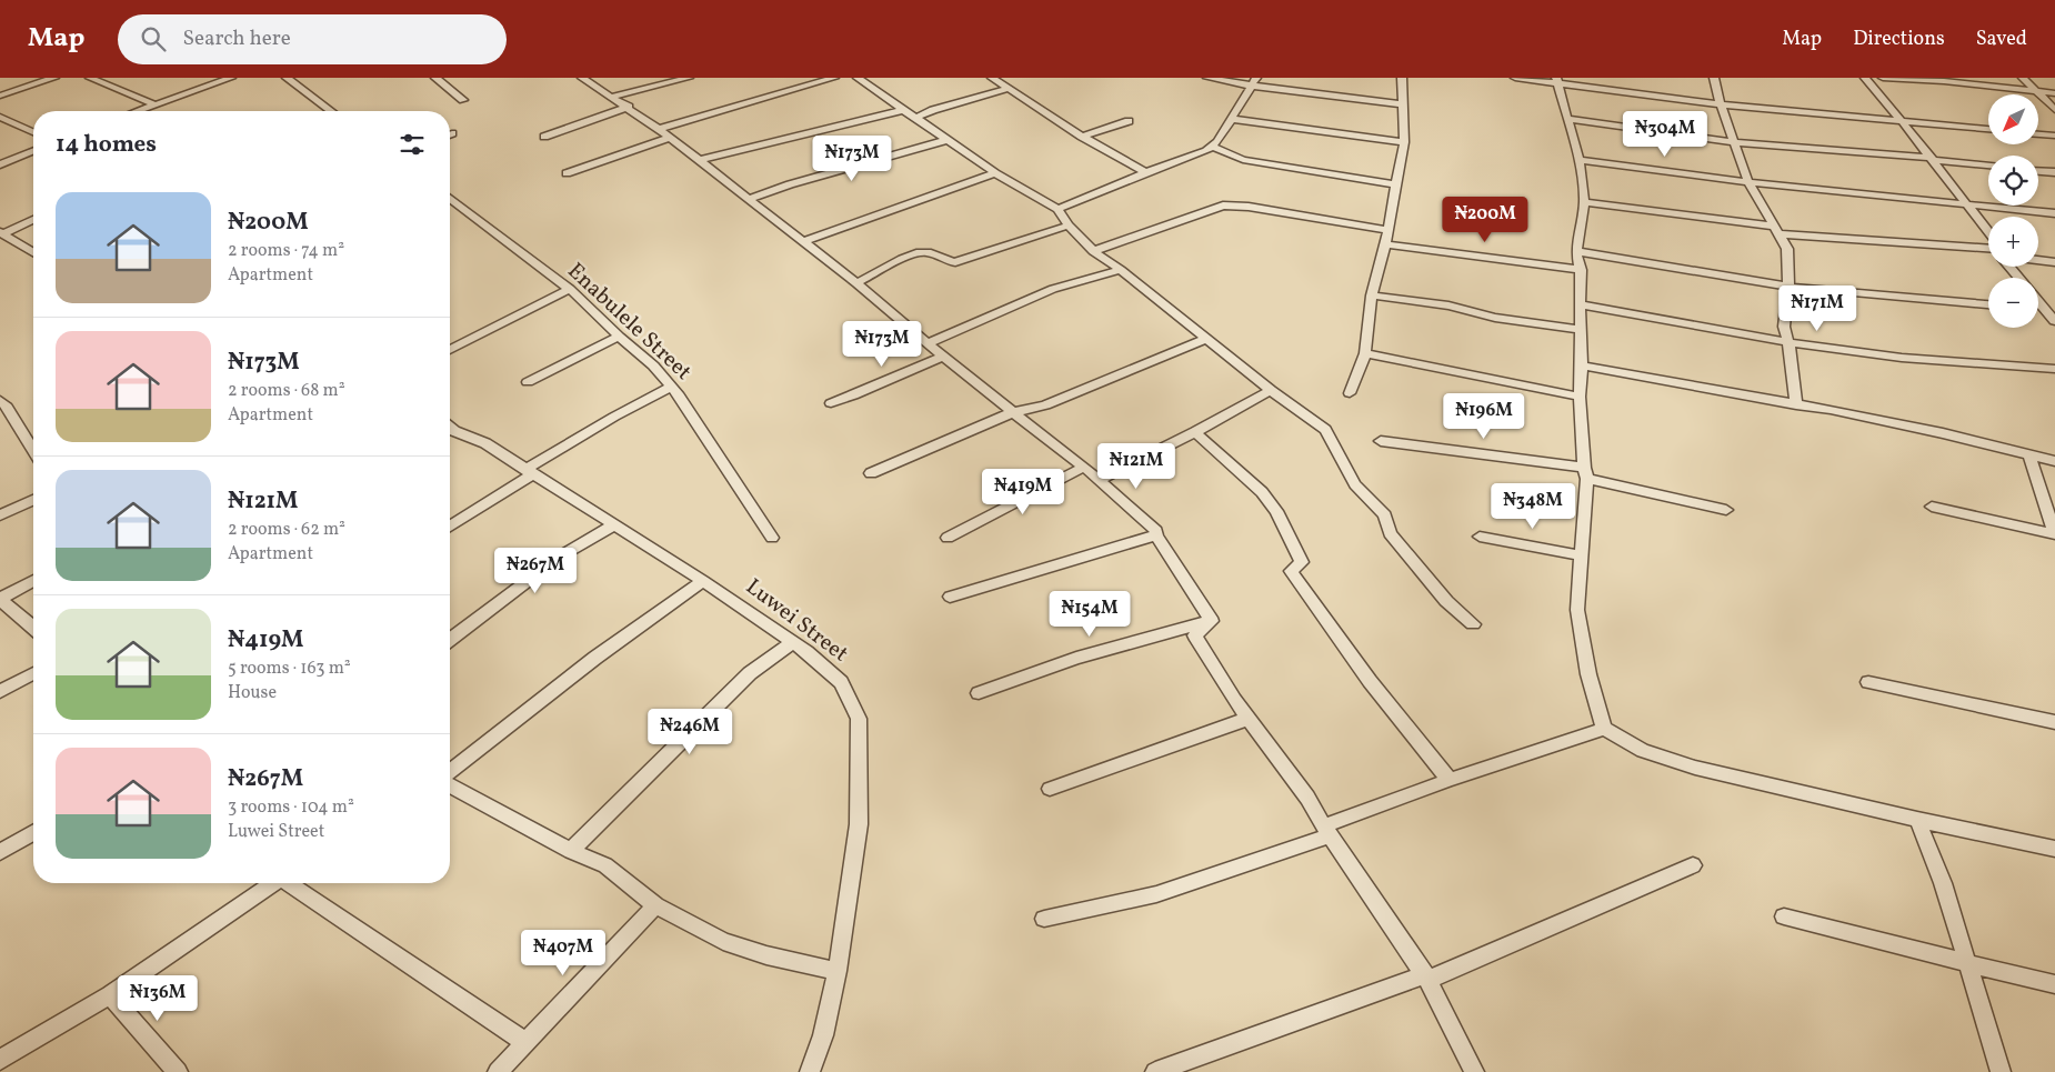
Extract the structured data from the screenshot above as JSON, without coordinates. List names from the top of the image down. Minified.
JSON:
{"streets":{"street":["Enabulele Street","Luwei Street"]},"north":"bottom left","page":{"header":"Map","search":"Search here","nav":["Map","Directions","Saved"],"map_buttons":["+","−"],"price":["₦304M","₦173M","₦200M","₦171M","₦173M","₦196M","₦121M","₦419M","₦348M","₦267M","₦154M","₦246M","₦407M","₦136M"],"heading":"14 homes","list":[{"name":"₦200M","note":"2 rooms · 74 m² · Apartment"},{"name":"₦173M","note":"2 rooms · 68 m² · Apartment"},{"name":"₦121M","note":"2 rooms · 62 m² · Apartment"},{"name":"₦419M","note":"5 rooms · 163 m² · House"},{"name":"₦267M","note":"3 rooms · 104 m² · Luwei Street"}]}}
